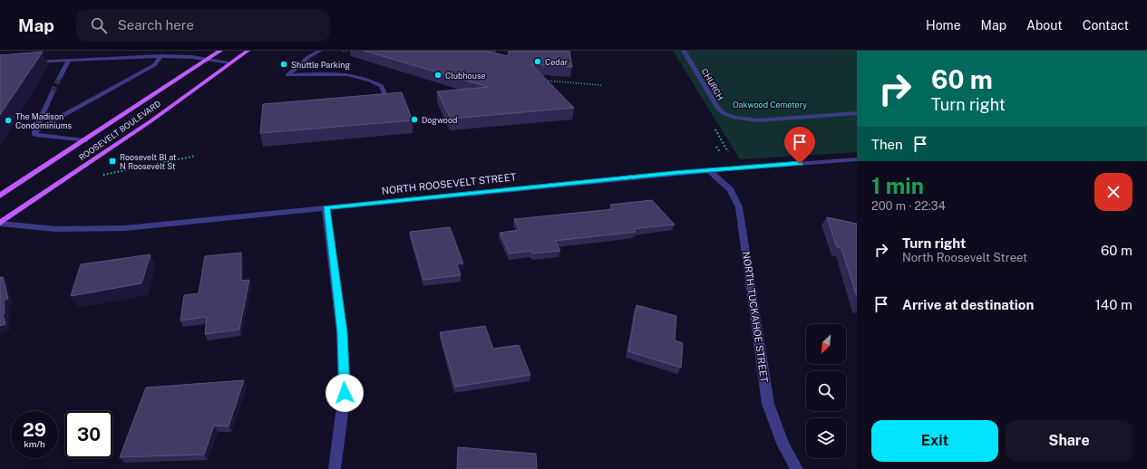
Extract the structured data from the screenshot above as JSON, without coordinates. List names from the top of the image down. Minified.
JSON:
{"streets":{"main road":["ROOSEVELT BOULEVARD"],"street":["CHURCH","NORTH ROOSEVELT STREET","NORTH TUCKAHOE STREET"]},"crossings":[["ROOSEVELT BOULEVARD","NORTH ROOSEVELT STREET"],["NORTH ROOSEVELT STREET","NORTH TUCKAHOE STREET"]],"parks":["Oakwood Cemetery"],"places":{"other":["Cedar","Shuttle Parking","Clubhouse","Dogwood","The Madison Condominiums"],"transit":["Roosevelt Bl at N Roosevelt St"]},"north":"bottom left","page":{"header":"Map","search":"Search here","nav":["Home","Map","About","Contact"],"turn":["60 m","Turn right"],"then":"Then","heading":["1 min","200 m · 22:34"],"list":[{"name":"Turn right","note":"North Roosevelt Street","value":"60 m"},{"name":"Arrive at destination","value":"140 m"}],"speed":"29 km/h","limit":"30","buttons":["Exit","Share"]}}
